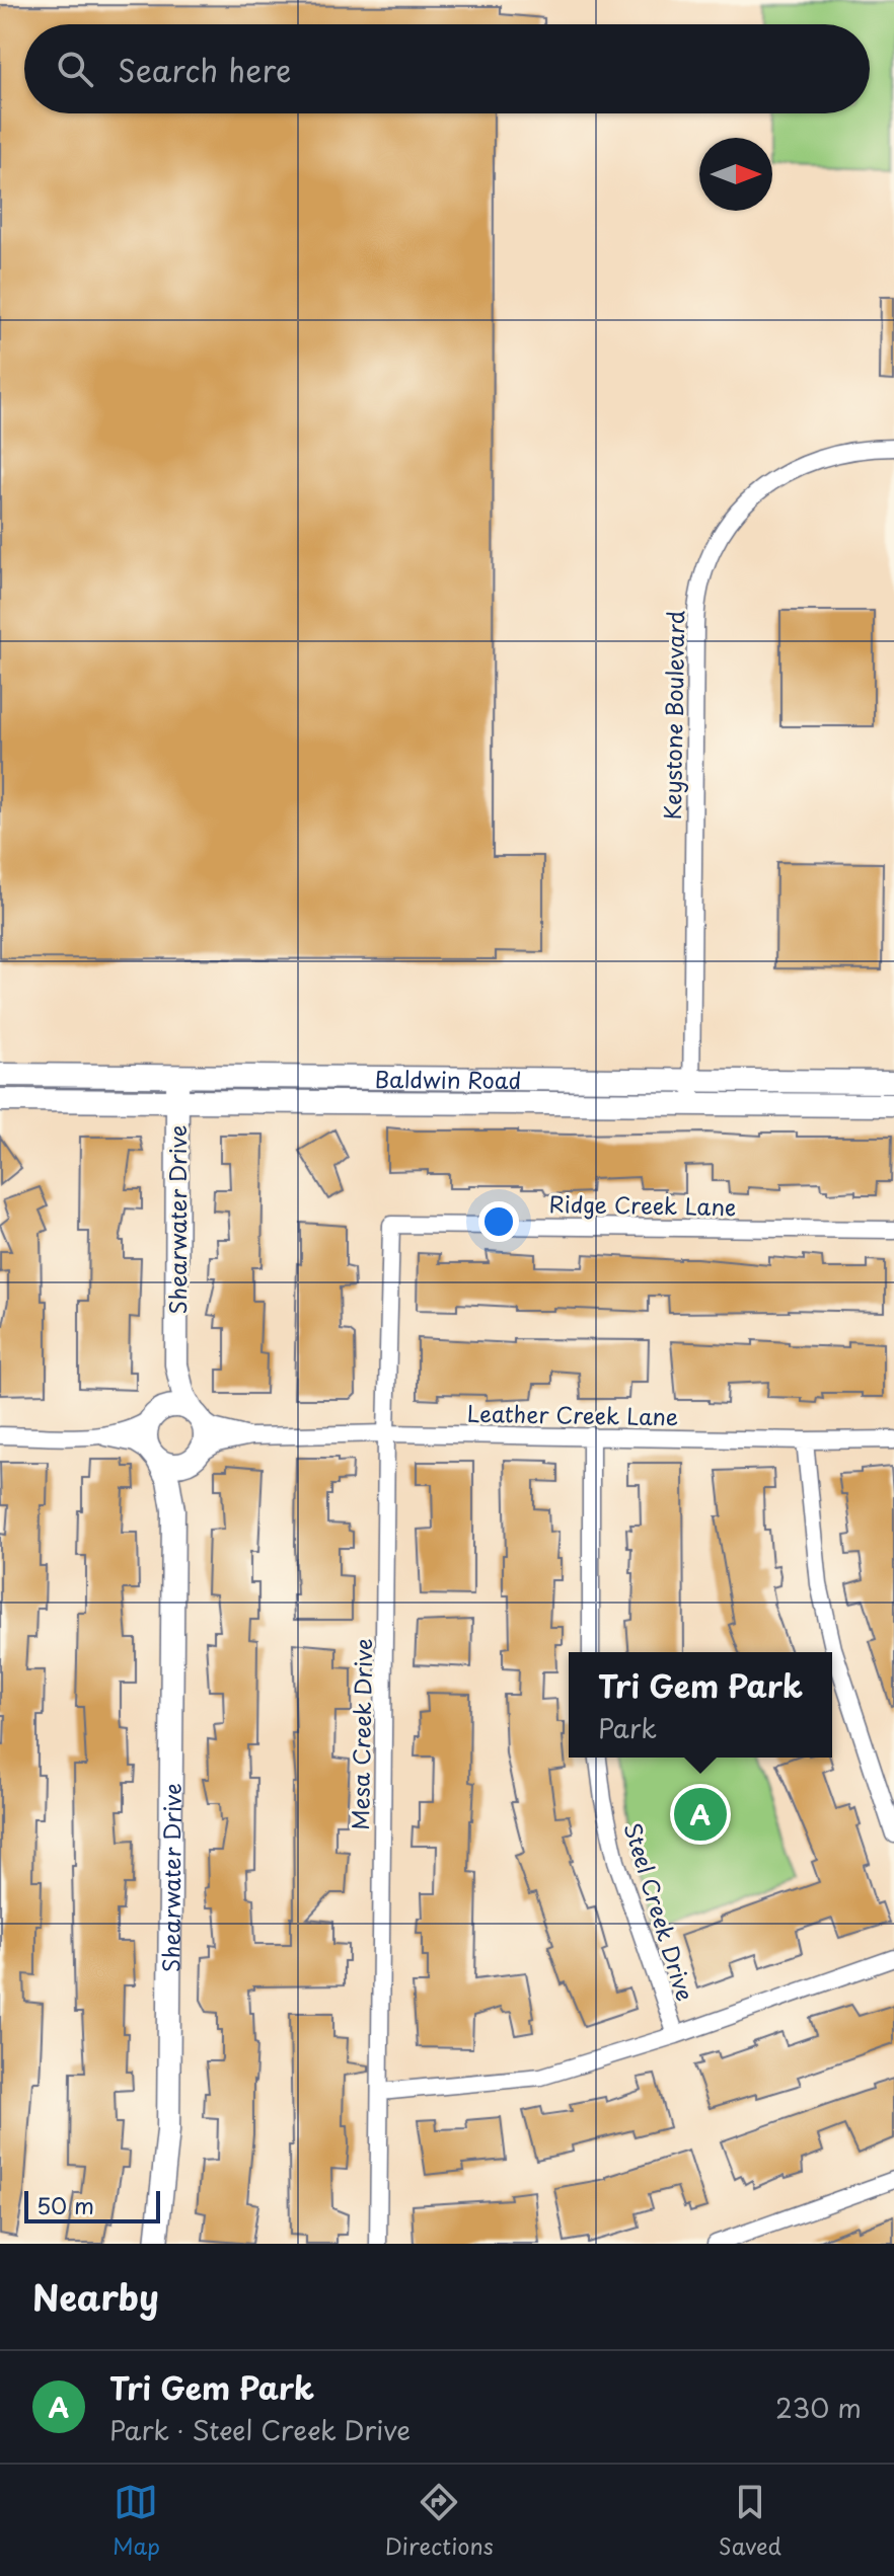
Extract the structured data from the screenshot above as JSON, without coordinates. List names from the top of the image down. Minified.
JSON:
{"streets":{"main road":["Baldwin Road","Shearwater Drive"],"street":["Keystone Boulevard","Ridge Creek Lane","Leather Creek Lane","Mesa Creek Drive","Steel Creek Drive"]},"crossings":[["Keystone Boulevard","Baldwin Road"],["Baldwin Road","Shearwater Drive"],["Ridge Creek Lane","Mesa Creek Drive"],["Shearwater Drive","Leather Creek Lane"],["Leather Creek Lane","Mesa Creek Drive"]],"scale_bar":"50 m","north":"right","page":{"search":"Search here","popup":["Tri Gem Park","Park"],"pins":"A","scale":"50 m","heading":"Nearby","list":[{"mark":"A","name":"Tri Gem Park","note":"Park · Steel Creek Drive","value":"230 m"}],"nav":["Map","Directions","Saved"]}}
